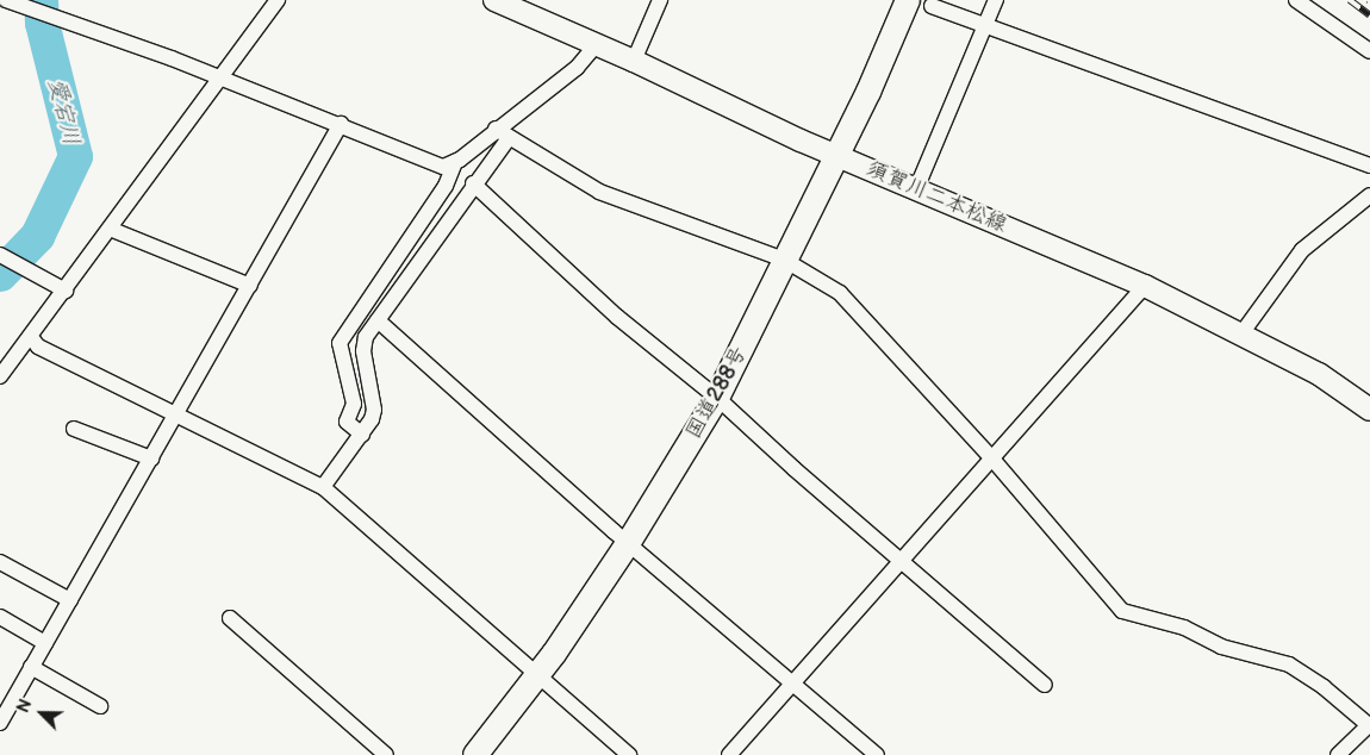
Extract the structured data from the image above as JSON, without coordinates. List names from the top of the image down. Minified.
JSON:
{"streets":{"highway":["国道288号"],"main road":["須賀川二本松線"]},"crossings":[["須賀川二本松線","国道288号"]],"water":["愛宕川"],"north":"top left"}
